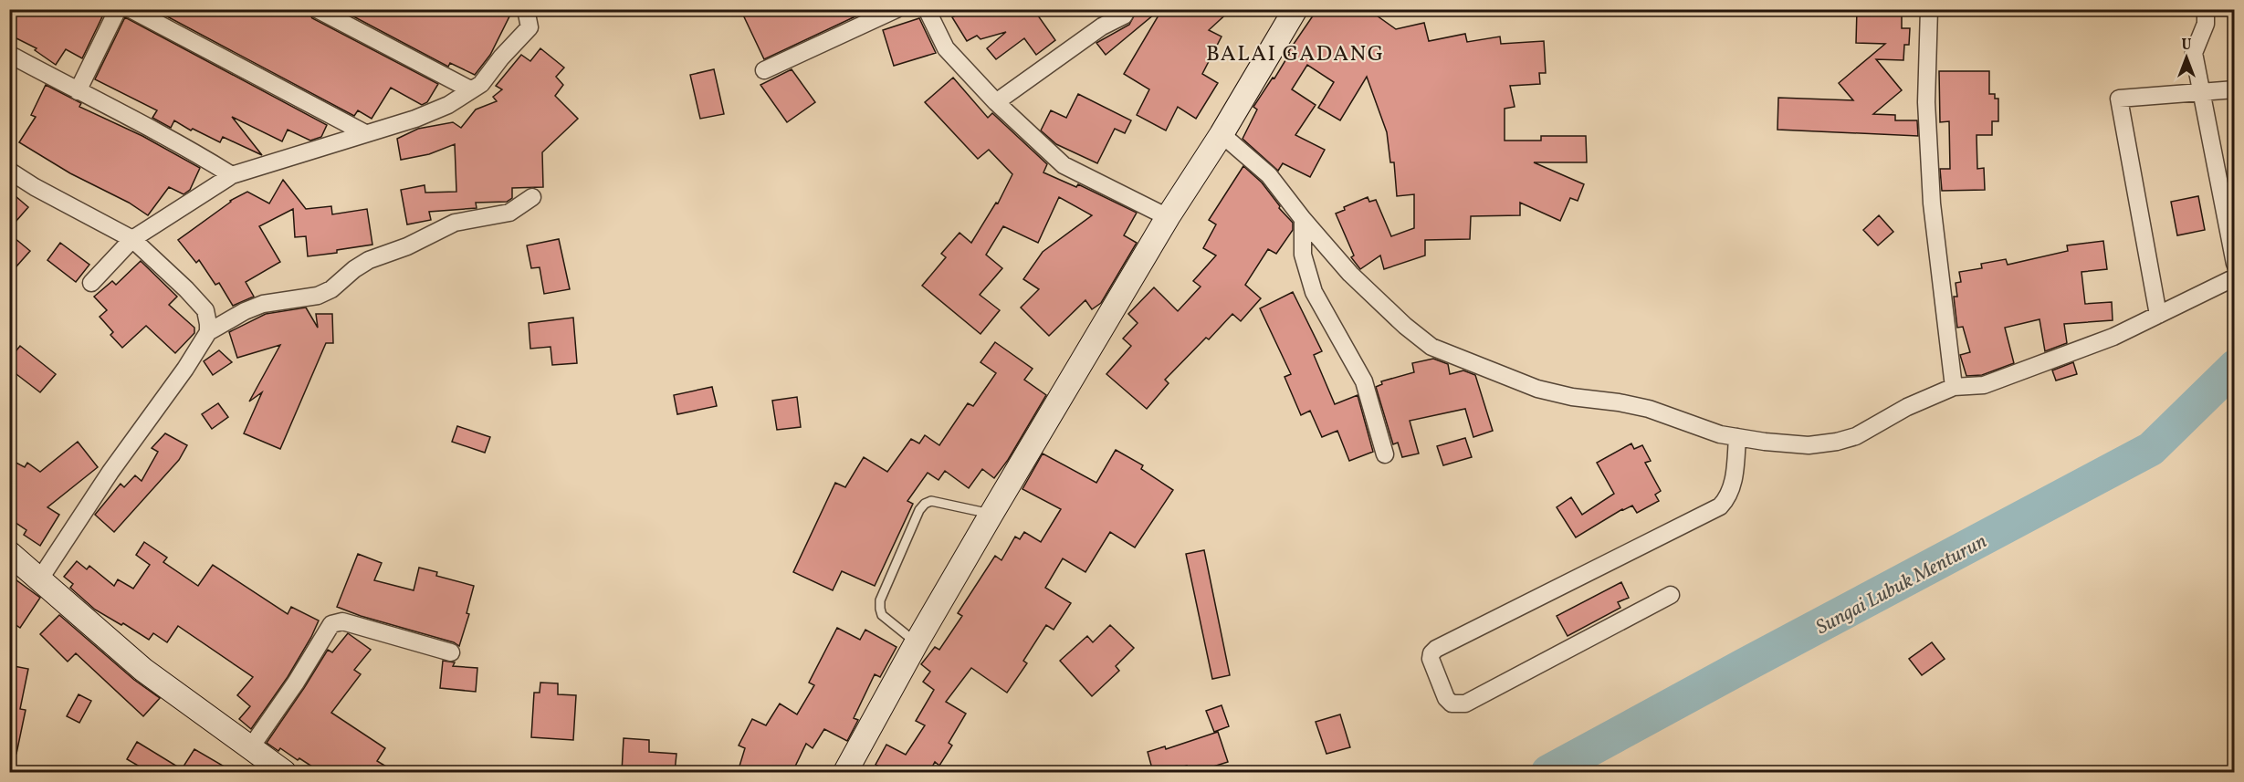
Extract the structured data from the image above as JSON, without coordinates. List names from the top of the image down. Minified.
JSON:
{"districts":["BALAI GADANG"],"water":["Sungai Lubuk Menturun"],"north":"top"}
